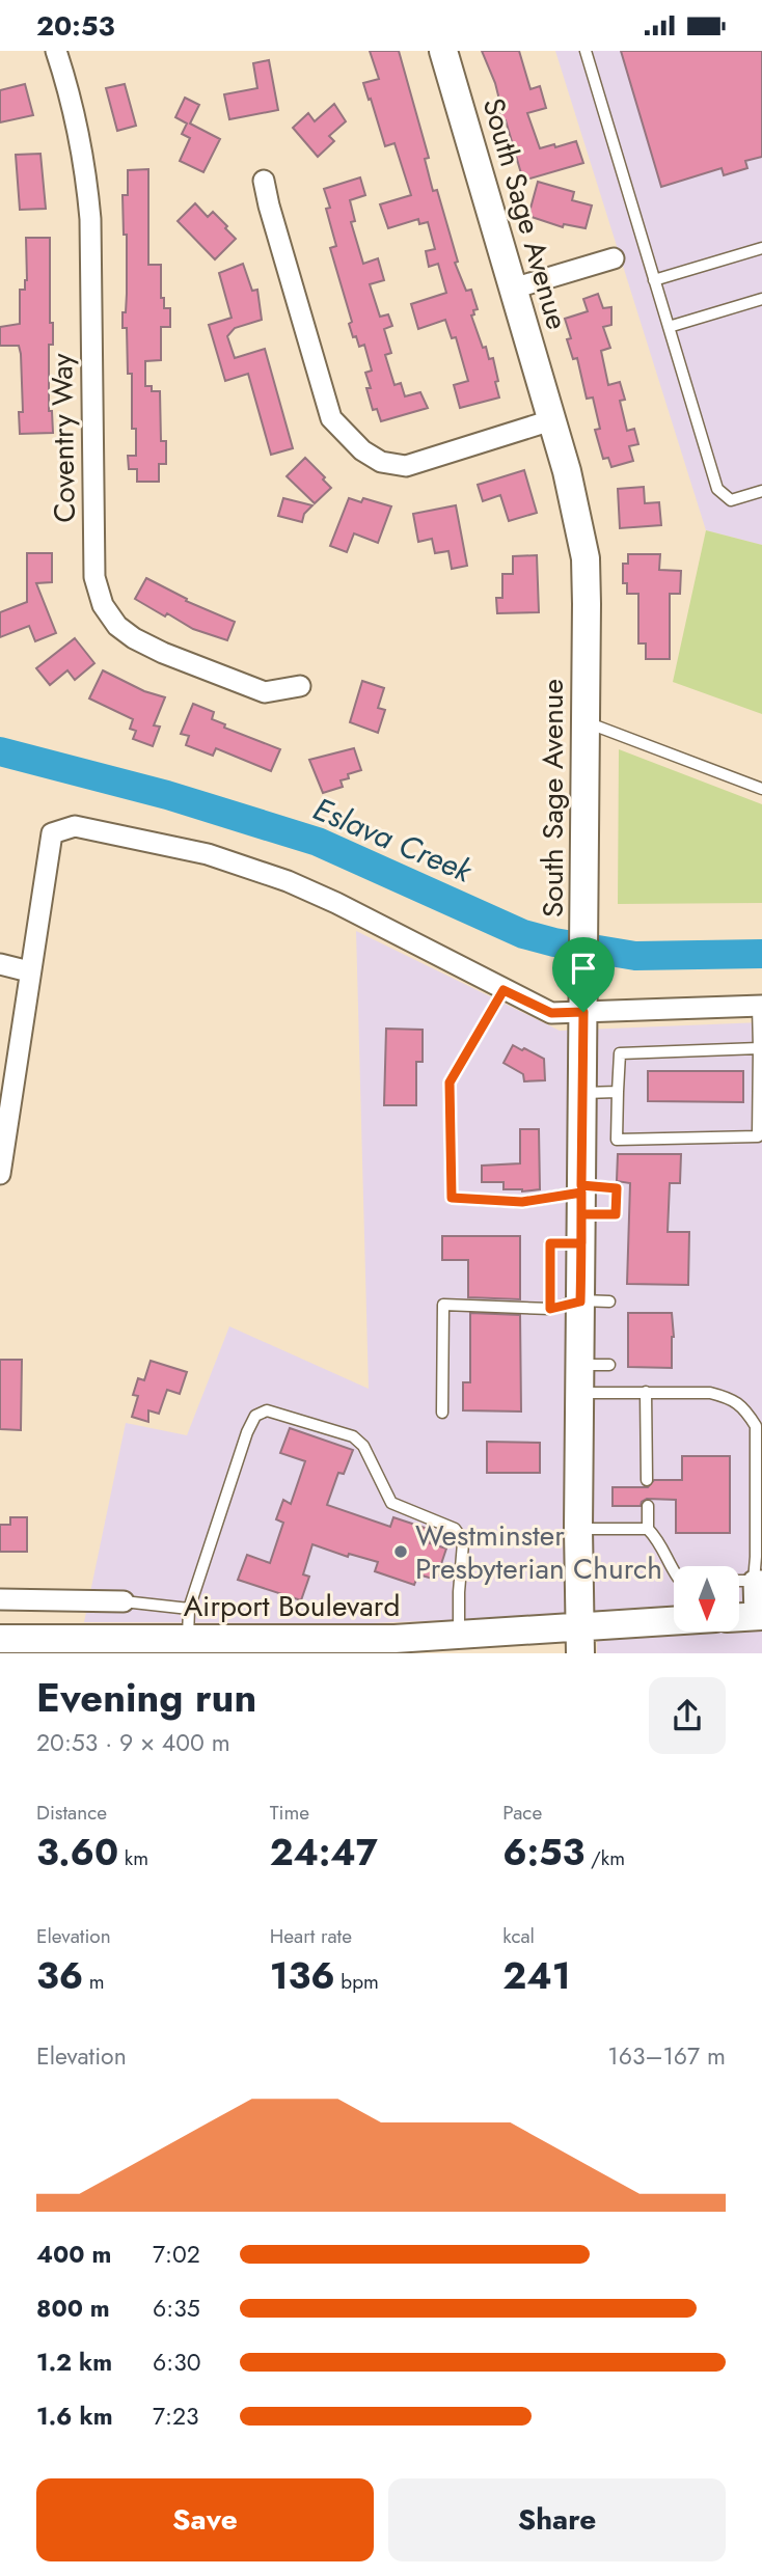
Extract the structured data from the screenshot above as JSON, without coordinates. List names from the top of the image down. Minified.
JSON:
{"streets":{"street":["South Sage Avenue","Coventry Way","Airport Boulevard"]},"crossings":[["South Sage Avenue","Airport Boulevard"]],"water":["Eslava Creek"],"places":["Westminster Presbyterian Church"],"north":"bottom","page":{"status":"20:53","heading":["Evening run","20:53 · 9 × 400 m"],"stats":[["Distance","3.60 km"],["Time","24:47"],["Pace","6:53 /km"],["Elevation","36 m"],["Heart rate","136 bpm"],["kcal","241"]],"chart":["Elevation","163–167 m"],"list":[{"name":"400 m","note":"7:02"},{"name":"800 m","note":"6:35"},{"name":"1.2 km","note":"6:30"},{"name":"1.6 km","note":"7:23"}],"buttons":["Save","Share"]}}
